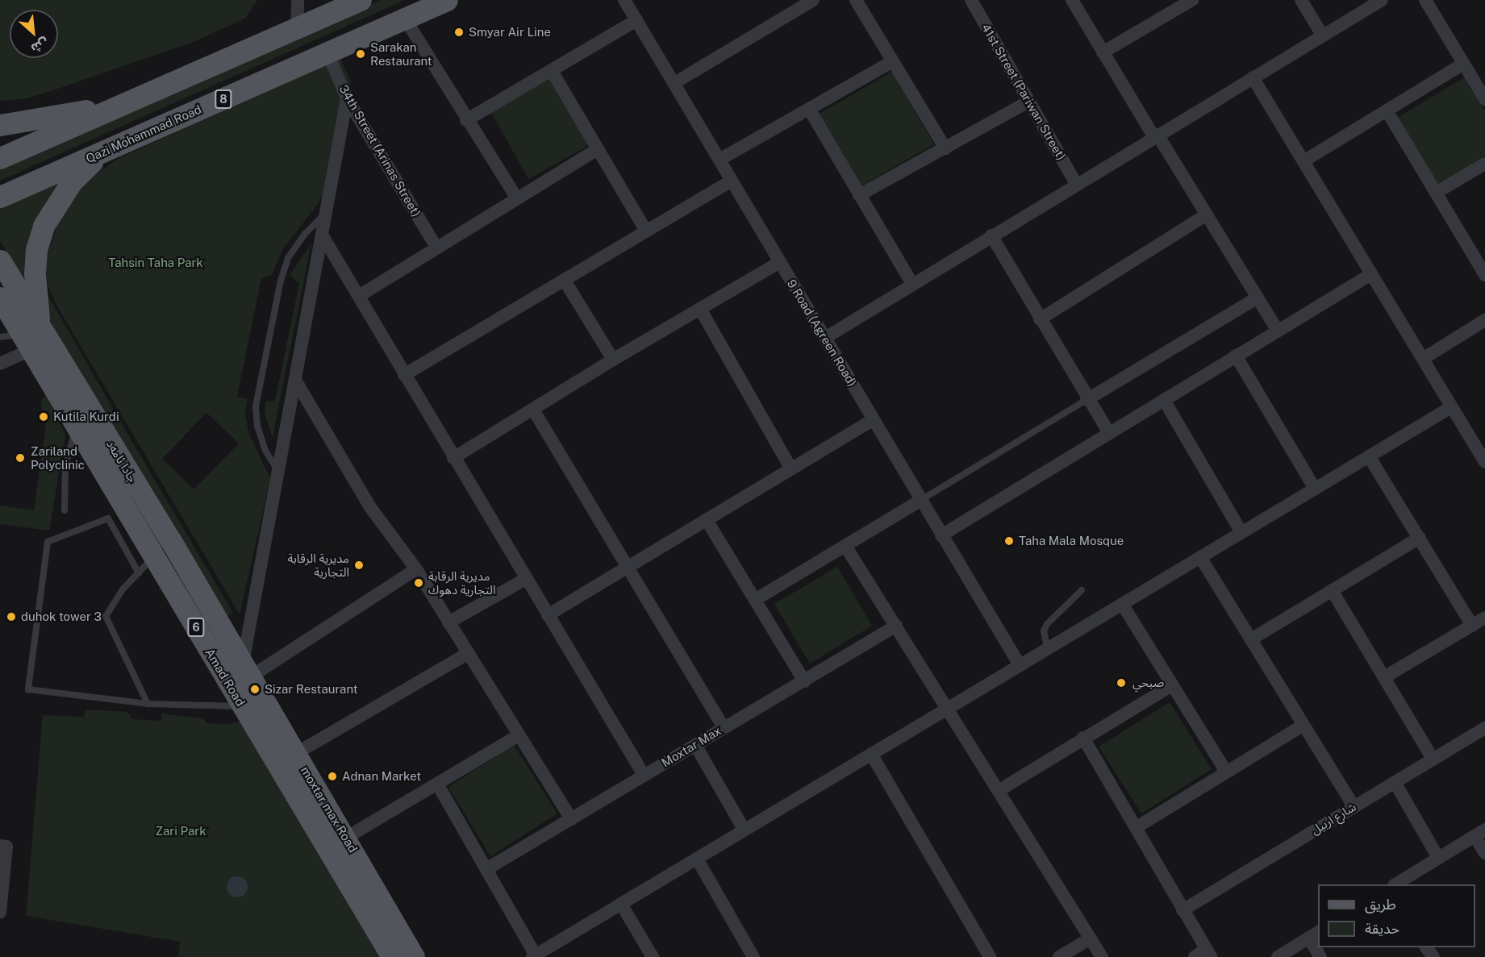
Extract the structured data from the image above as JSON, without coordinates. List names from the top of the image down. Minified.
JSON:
{"streets":{"main road":["8","Qazi Mohammad Road","جادا ئامەد","6","Amad Road","moxtar max Road"],"street":["41st Street (Pariwan Street)","34th Street (Arinas Street)","9 Road (Agreen Road)","Moxtar Max","شارع اربيل"]},"crossings":[["Qazi Mohammad Road","34th Street (Arinas Street)"],["جادا ئامەد","Amad Road"],["جادا ئامەد","moxtar max Road"]],"parks":["Tahsin Taha Park","Zari Park"],"places":["Smyar Air Line","Sarakan Restaurant","Kutila Kurdi","Zariland Polyclinic","Taha Mala Mosque","مديرية الرقابة التجارية","مديرية الرقابة التجارية دهوك","duhok tower 3","صبحي","Sizar Restaurant","Adnan Market"],"legend":["طريق","حديقة"],"north":"bottom right"}
